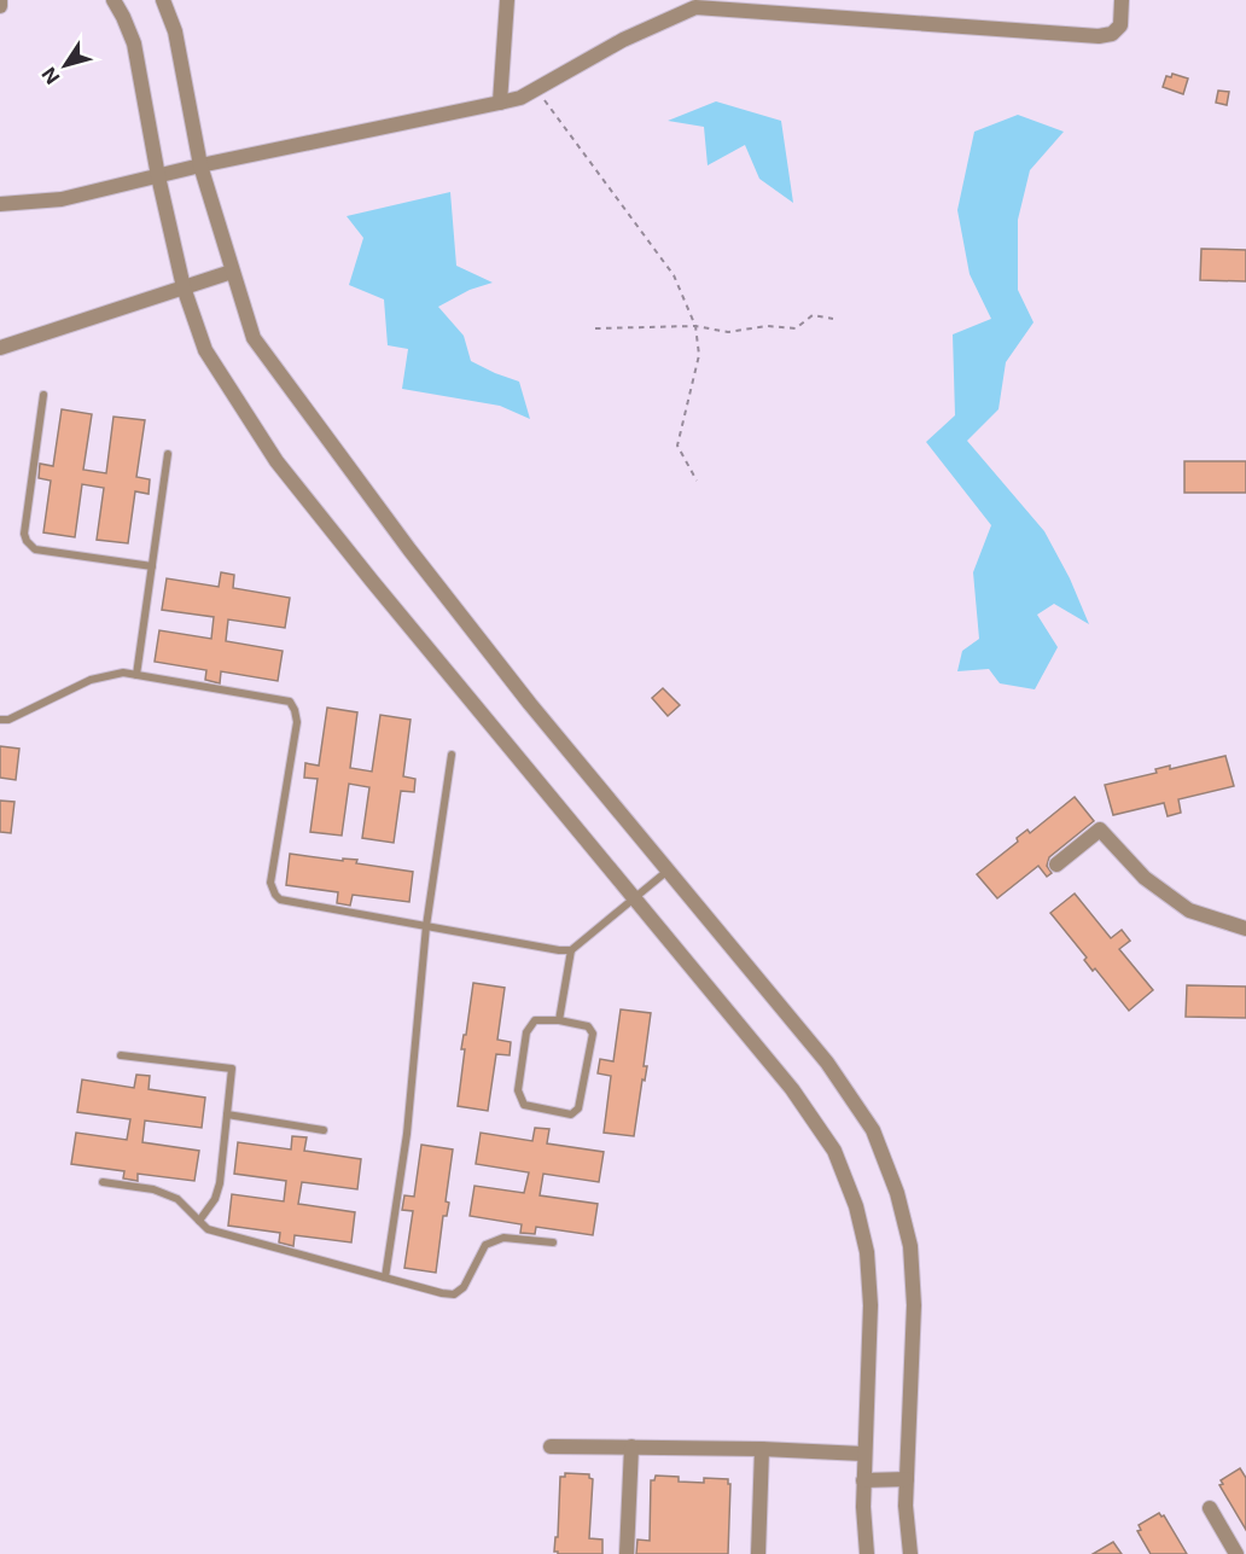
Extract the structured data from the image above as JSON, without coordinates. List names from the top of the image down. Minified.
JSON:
{"north":"bottom left"}
